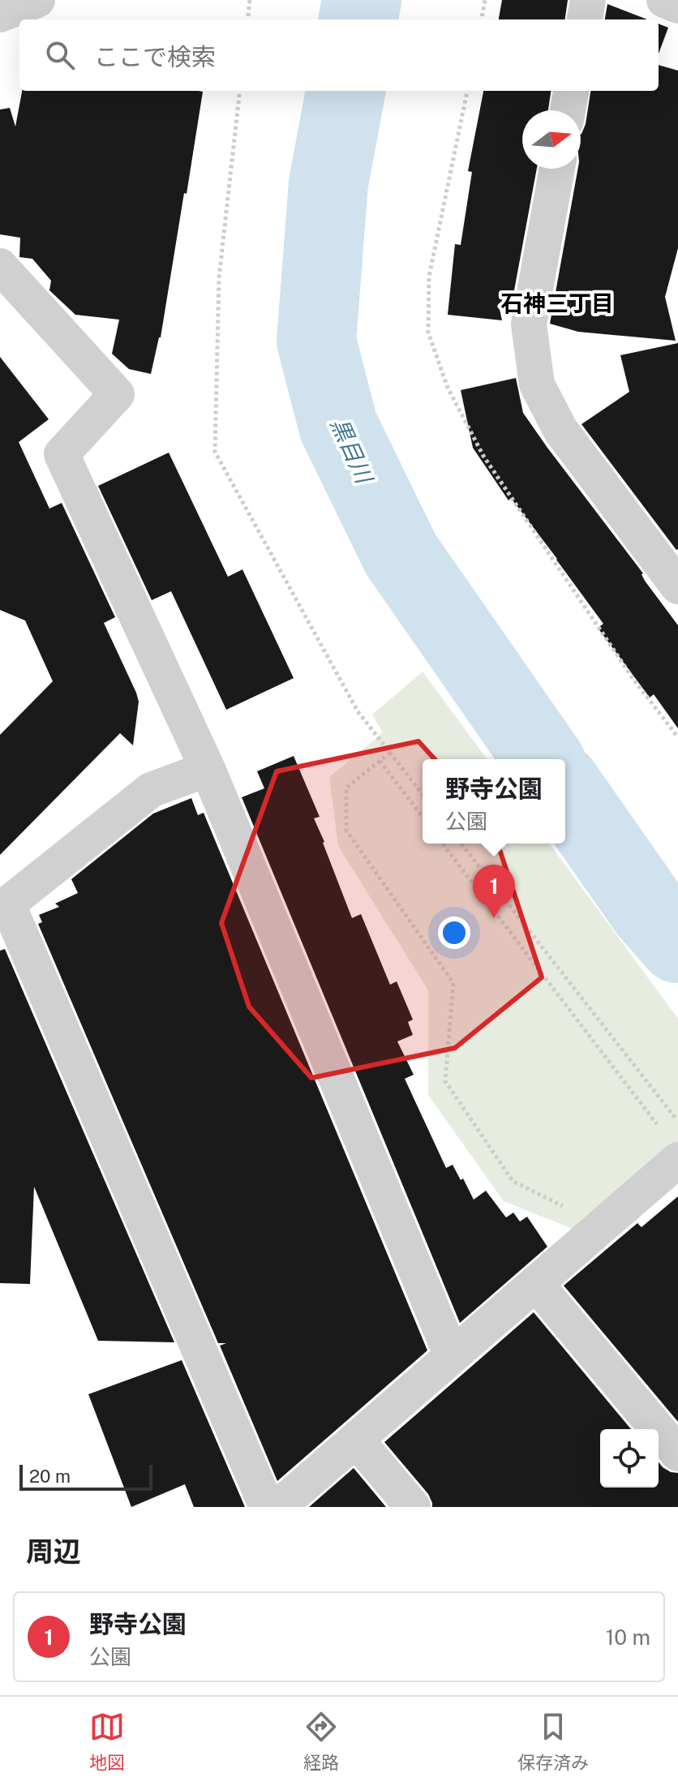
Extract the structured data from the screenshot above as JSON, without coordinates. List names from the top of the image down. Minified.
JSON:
{"districts":["石神三丁目"],"water":["黒目川"],"scale_bar":"20 m","north":"right","page":{"search":"ここで検索","popup":["野寺公園","公園"],"pins":"1","scale":"20 m","heading":"周辺","list":[{"mark":"1","name":"野寺公園","note":"公園","value":"10 m"}],"nav":["地図","経路","保存済み"]}}
